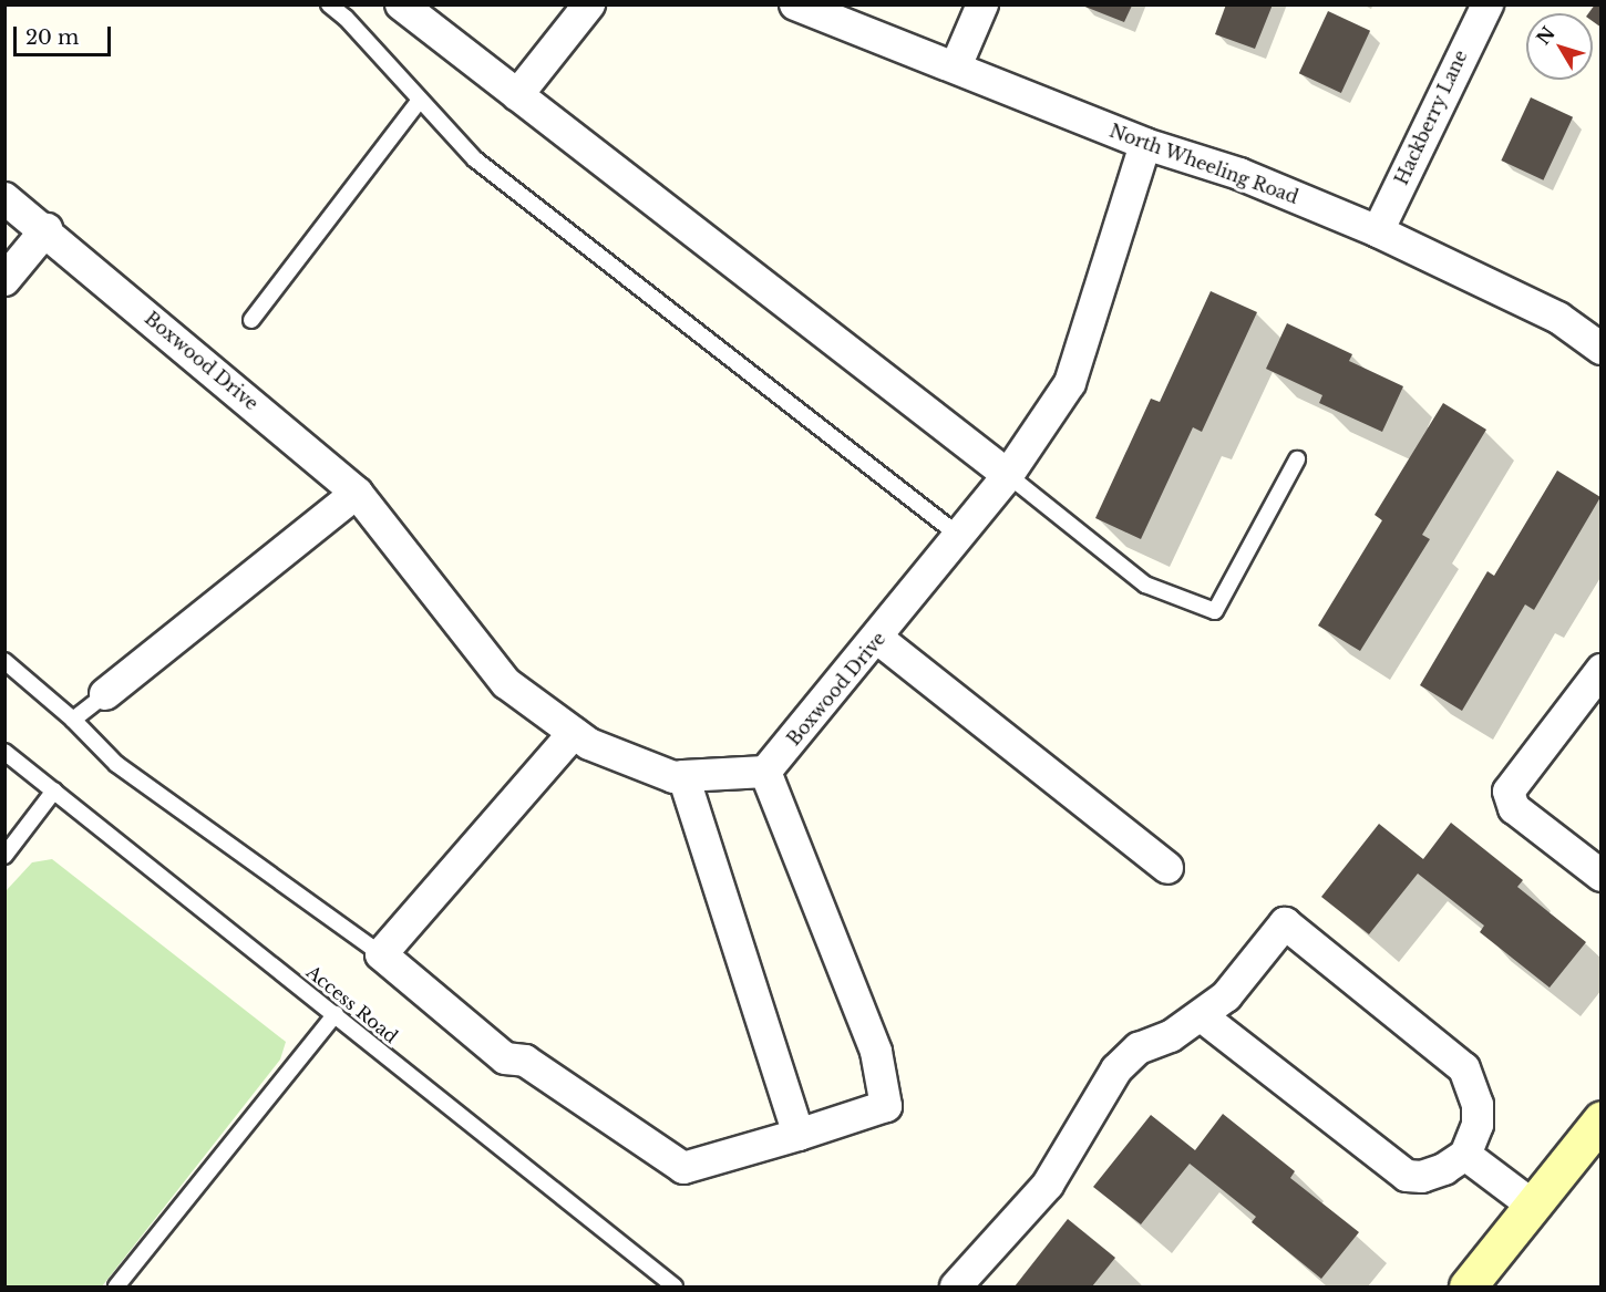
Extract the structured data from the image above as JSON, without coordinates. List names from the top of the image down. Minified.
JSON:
{"streets":{"street":["Hackberry Lane","North Wheeling Road","Boxwood Drive"],"lane":["Access Road"]},"crossings":[["Hackberry Lane","North Wheeling Road"],["North Wheeling Road","Boxwood Drive"]],"scale_bar":"20 m","north":"top left"}
